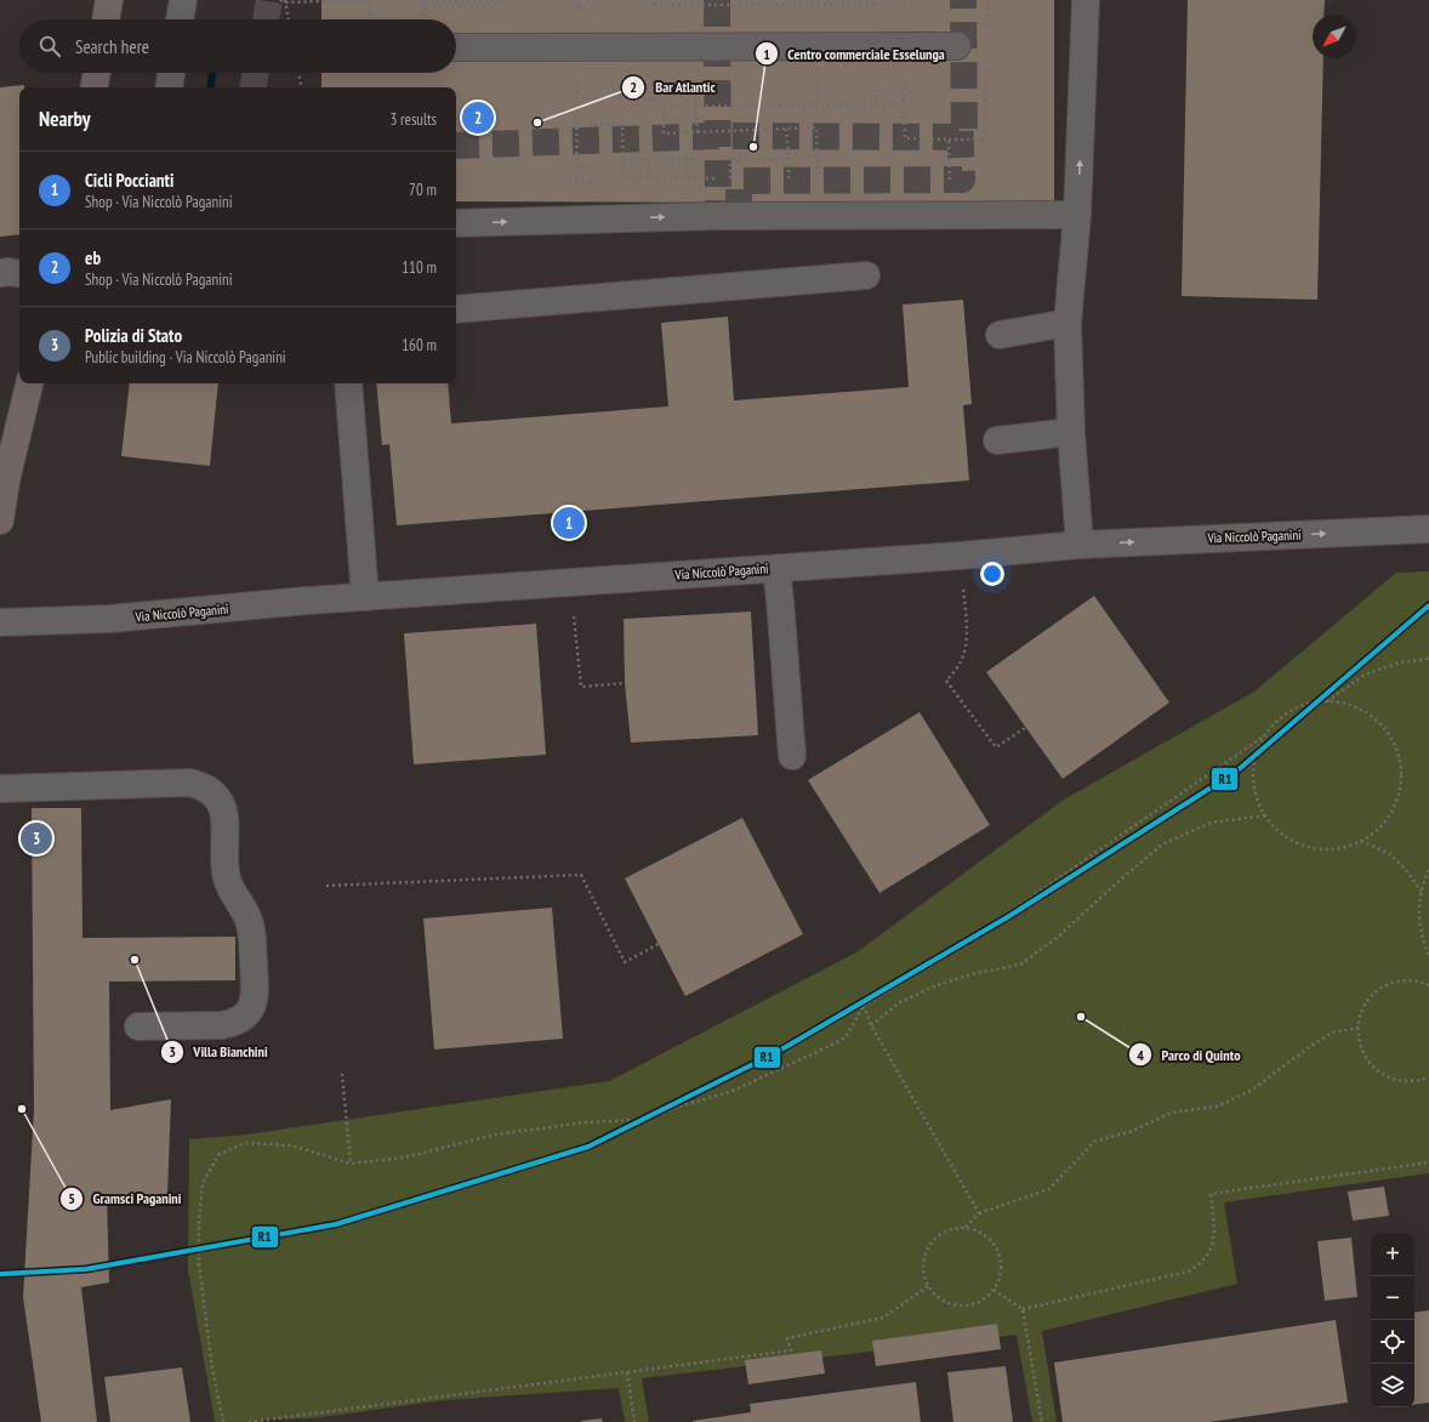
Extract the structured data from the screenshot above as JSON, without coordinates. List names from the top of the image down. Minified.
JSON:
{"streets":{"street":["Via Niccolò Paganini"]},"places":["Bar Atlantic","Centro commerciale Esselunga","Villa Bianchini","Parco di Quinto","Gramsci Paganini"],"lines":["transit line R1"],"north":"bottom left","page":{"search":"Search here","heading":["Nearby","3 results"],"pins":["2","1","3"],"list":[{"mark":"1","name":"Cicli Poccianti","note":"Shop · Via Niccolò Paganini","value":"70 m"},{"mark":"2","name":"eb","note":"Shop · Via Niccolò Paganini","value":"110 m"},{"mark":"3","name":"Polizia di Stato","note":"Public building · Via Niccolò Paganini","value":"160 m"}],"map_buttons":["+","−"]}}
